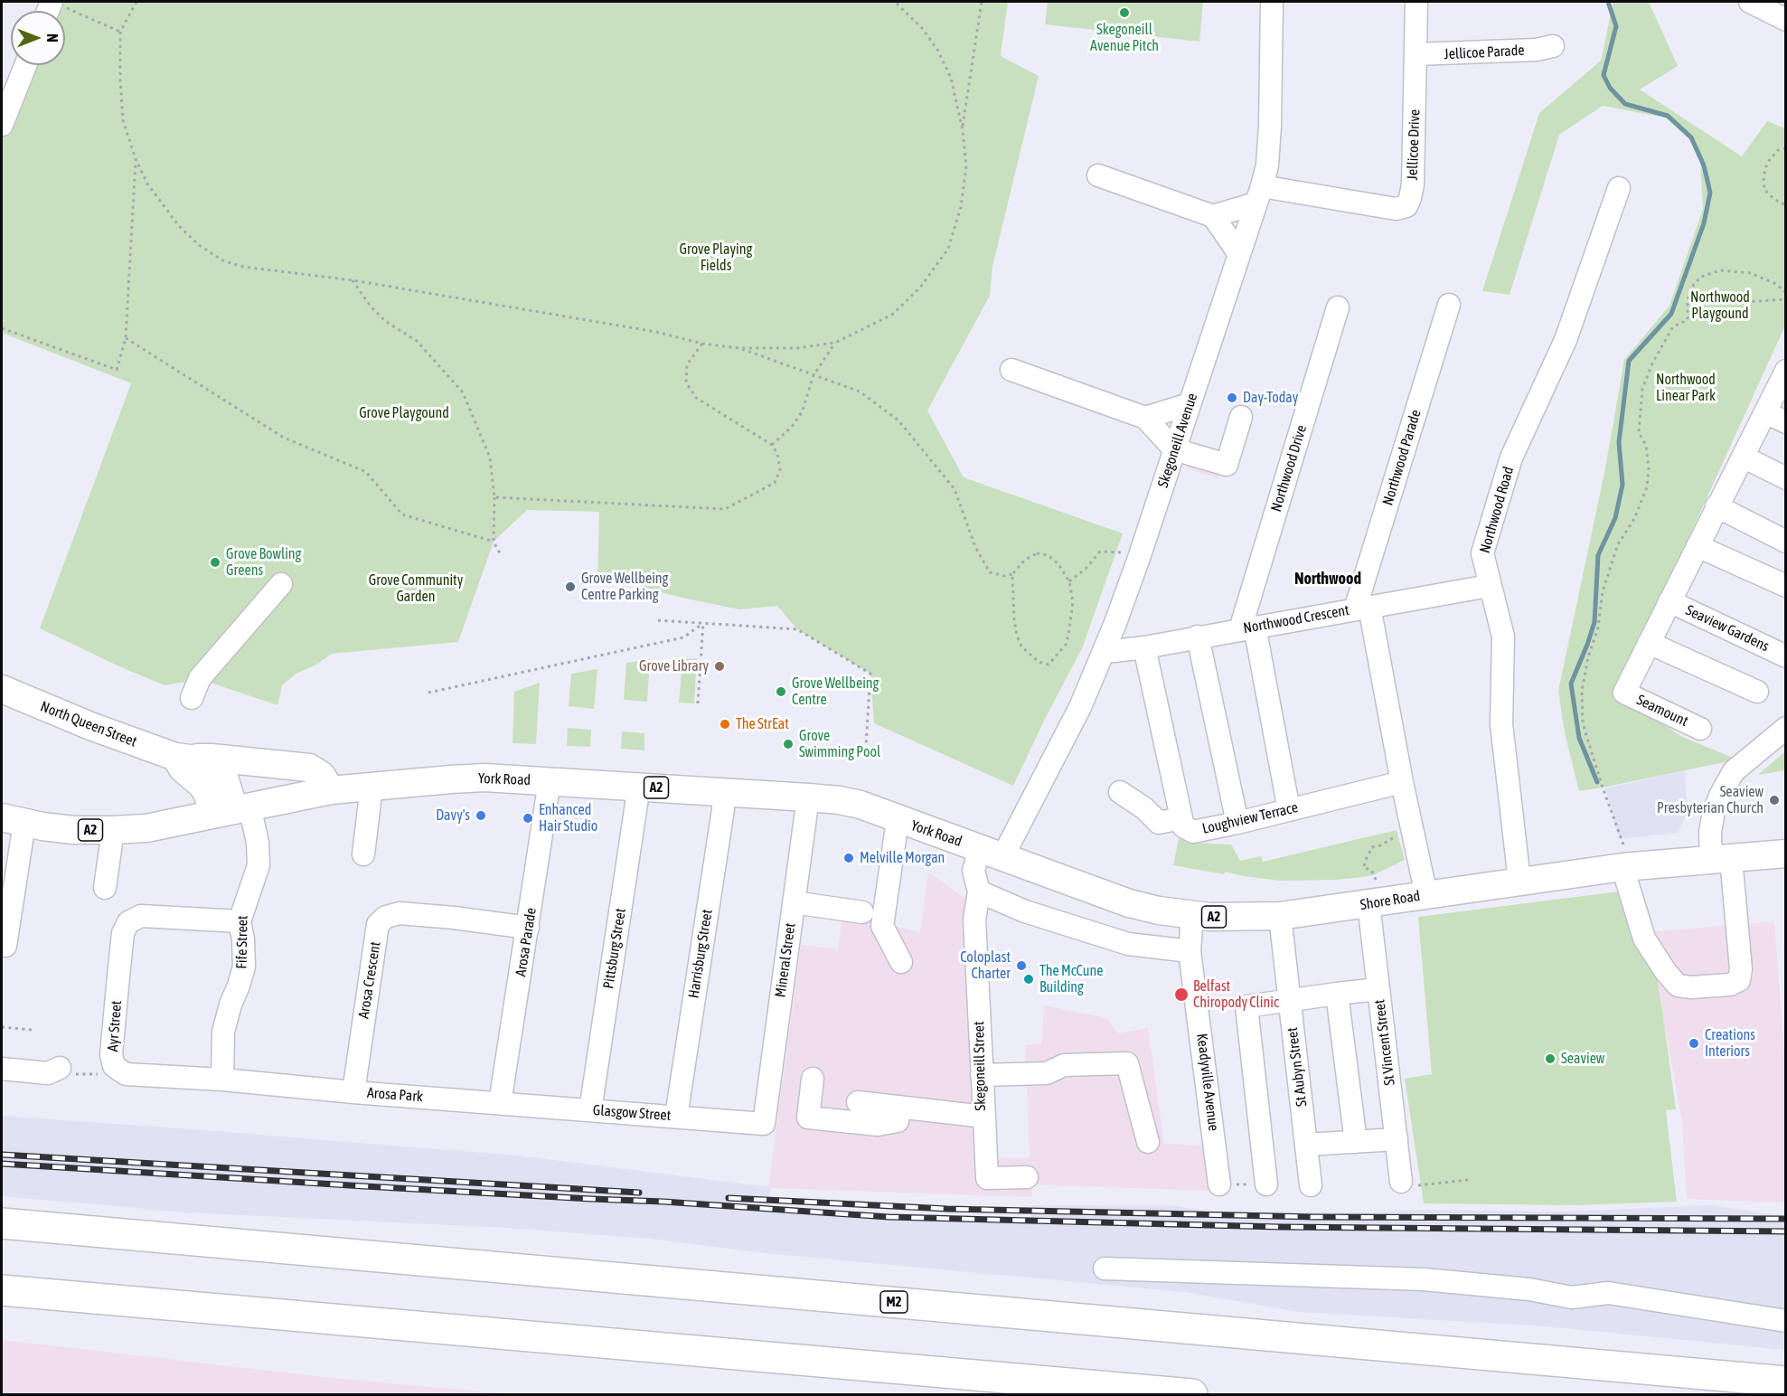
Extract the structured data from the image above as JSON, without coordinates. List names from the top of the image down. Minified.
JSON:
{"streets":{"highway":["M2"],"main road":["North Queen Street","York Road","A2","Shore Road"],"street":["Jellicoe Parade","Jellicoe Drive","Skegoneill Avenue","Northwood Parade","Northwood Drive","Northwood Road","Northwood Crescent","Seaview Gardens","Seamount","Loughview Terrace","Fife Street","Arosa Parade","Pittsburg Street","Harrisburg Street","Mineral Street","Arosa Crescent","Ayr Street","St Vincent Street","Skegoneill Street","St Aubyn Street","Keadyville Avenue","Arosa Park","Glasgow Street"]},"crossings":[["Jellicoe Parade","Jellicoe Drive"],["Jellicoe Drive","Skegoneill Avenue"],["Skegoneill Avenue","Northwood Crescent"],["Skegoneill Avenue","York Road"],["Skegoneill Avenue","Shore Road"],["Northwood Parade","Northwood Crescent"],["Northwood Parade","Loughview Terrace"],["Northwood Parade","Shore Road"],["Northwood Drive","Northwood Crescent"],["Northwood Drive","Loughview Terrace"],["Northwood Road","Northwood Crescent"],["Northwood Road","Shore Road"],["Northwood Crescent","Loughview Terrace"],["North Queen Street","York Road"],["North Queen Street","Fife Street"],["York Road","Shore Road"],["York Road","Fife Street"],["York Road","Arosa Parade"],["York Road","Pittsburg Street"],["York Road","Harrisburg Street"],["York Road","Mineral Street"],["Shore Road","St Vincent Street"],["Shore Road","St Aubyn Street"],["Shore Road","Keadyville Avenue"],["Fife Street","Ayr Street"],["Arosa Parade","Arosa Crescent"],["Arosa Parade","Arosa Park"],["Arosa Parade","Glasgow Street"],["Pittsburg Street","Glasgow Street"],["Harrisburg Street","Glasgow Street"],["Mineral Street","Glasgow Street"],["Arosa Crescent","Arosa Park"],["Ayr Street","Arosa Park"],["Arosa Park","Glasgow Street"]],"districts":["Northwood"],"parks":["Grove Playing Fields","Northwood Playgound","Northwood Linear Park","Grove Playgound","Grove Community Garden"],"places":["Skegoneill Avenue Pitch","Day-Today","Grove Bowling Greens","Grove Wellbeing Centre Parking","Grove Library","Grove Wellbeing Centre","The StrEat","Grove Swimming Pool","Seaview Presbyterian Church","Davy's","Enhanced Hair Studio","Melville Morgan","Coloplast Charter","The McCune Building","Belfast Chiropody Clinic","Creations Interiors","Seaview"],"north":"right"}
